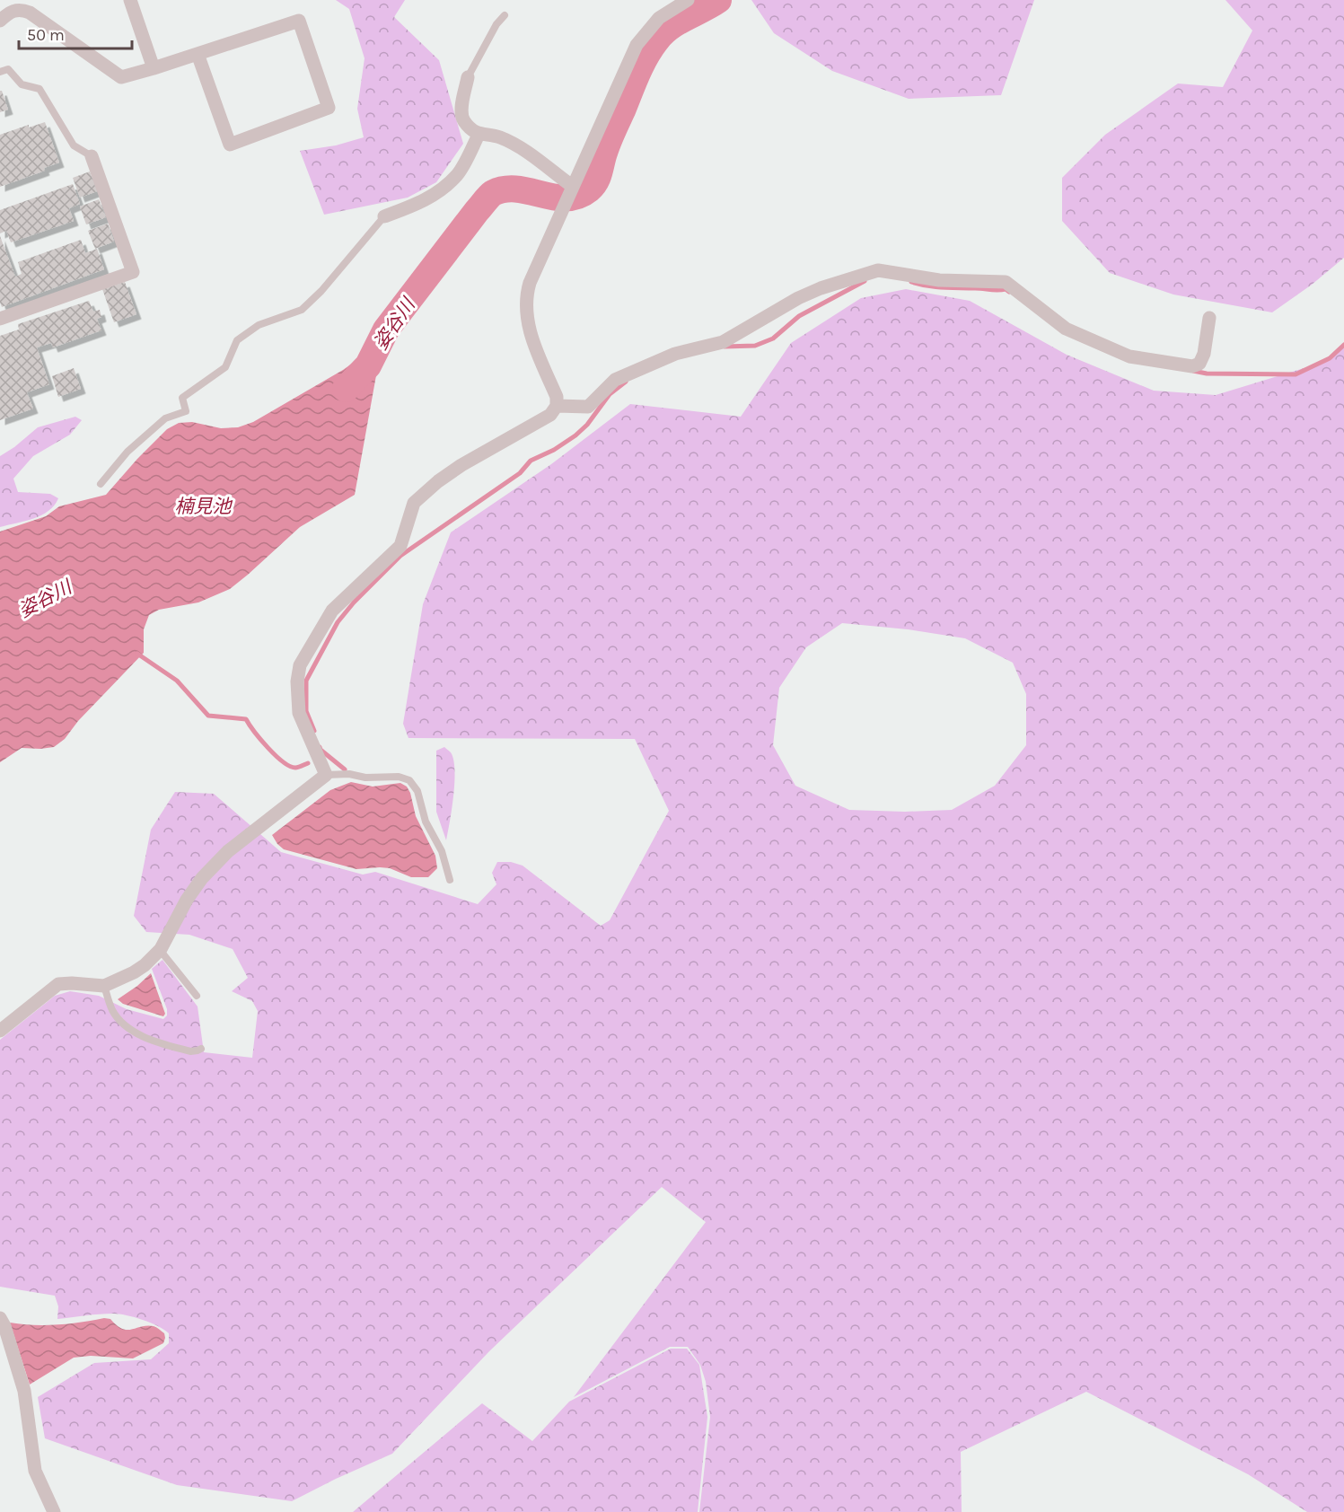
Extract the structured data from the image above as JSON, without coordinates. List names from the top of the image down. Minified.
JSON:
{"water":["姿谷川","楠見池"],"scale_bar":"50 m"}
